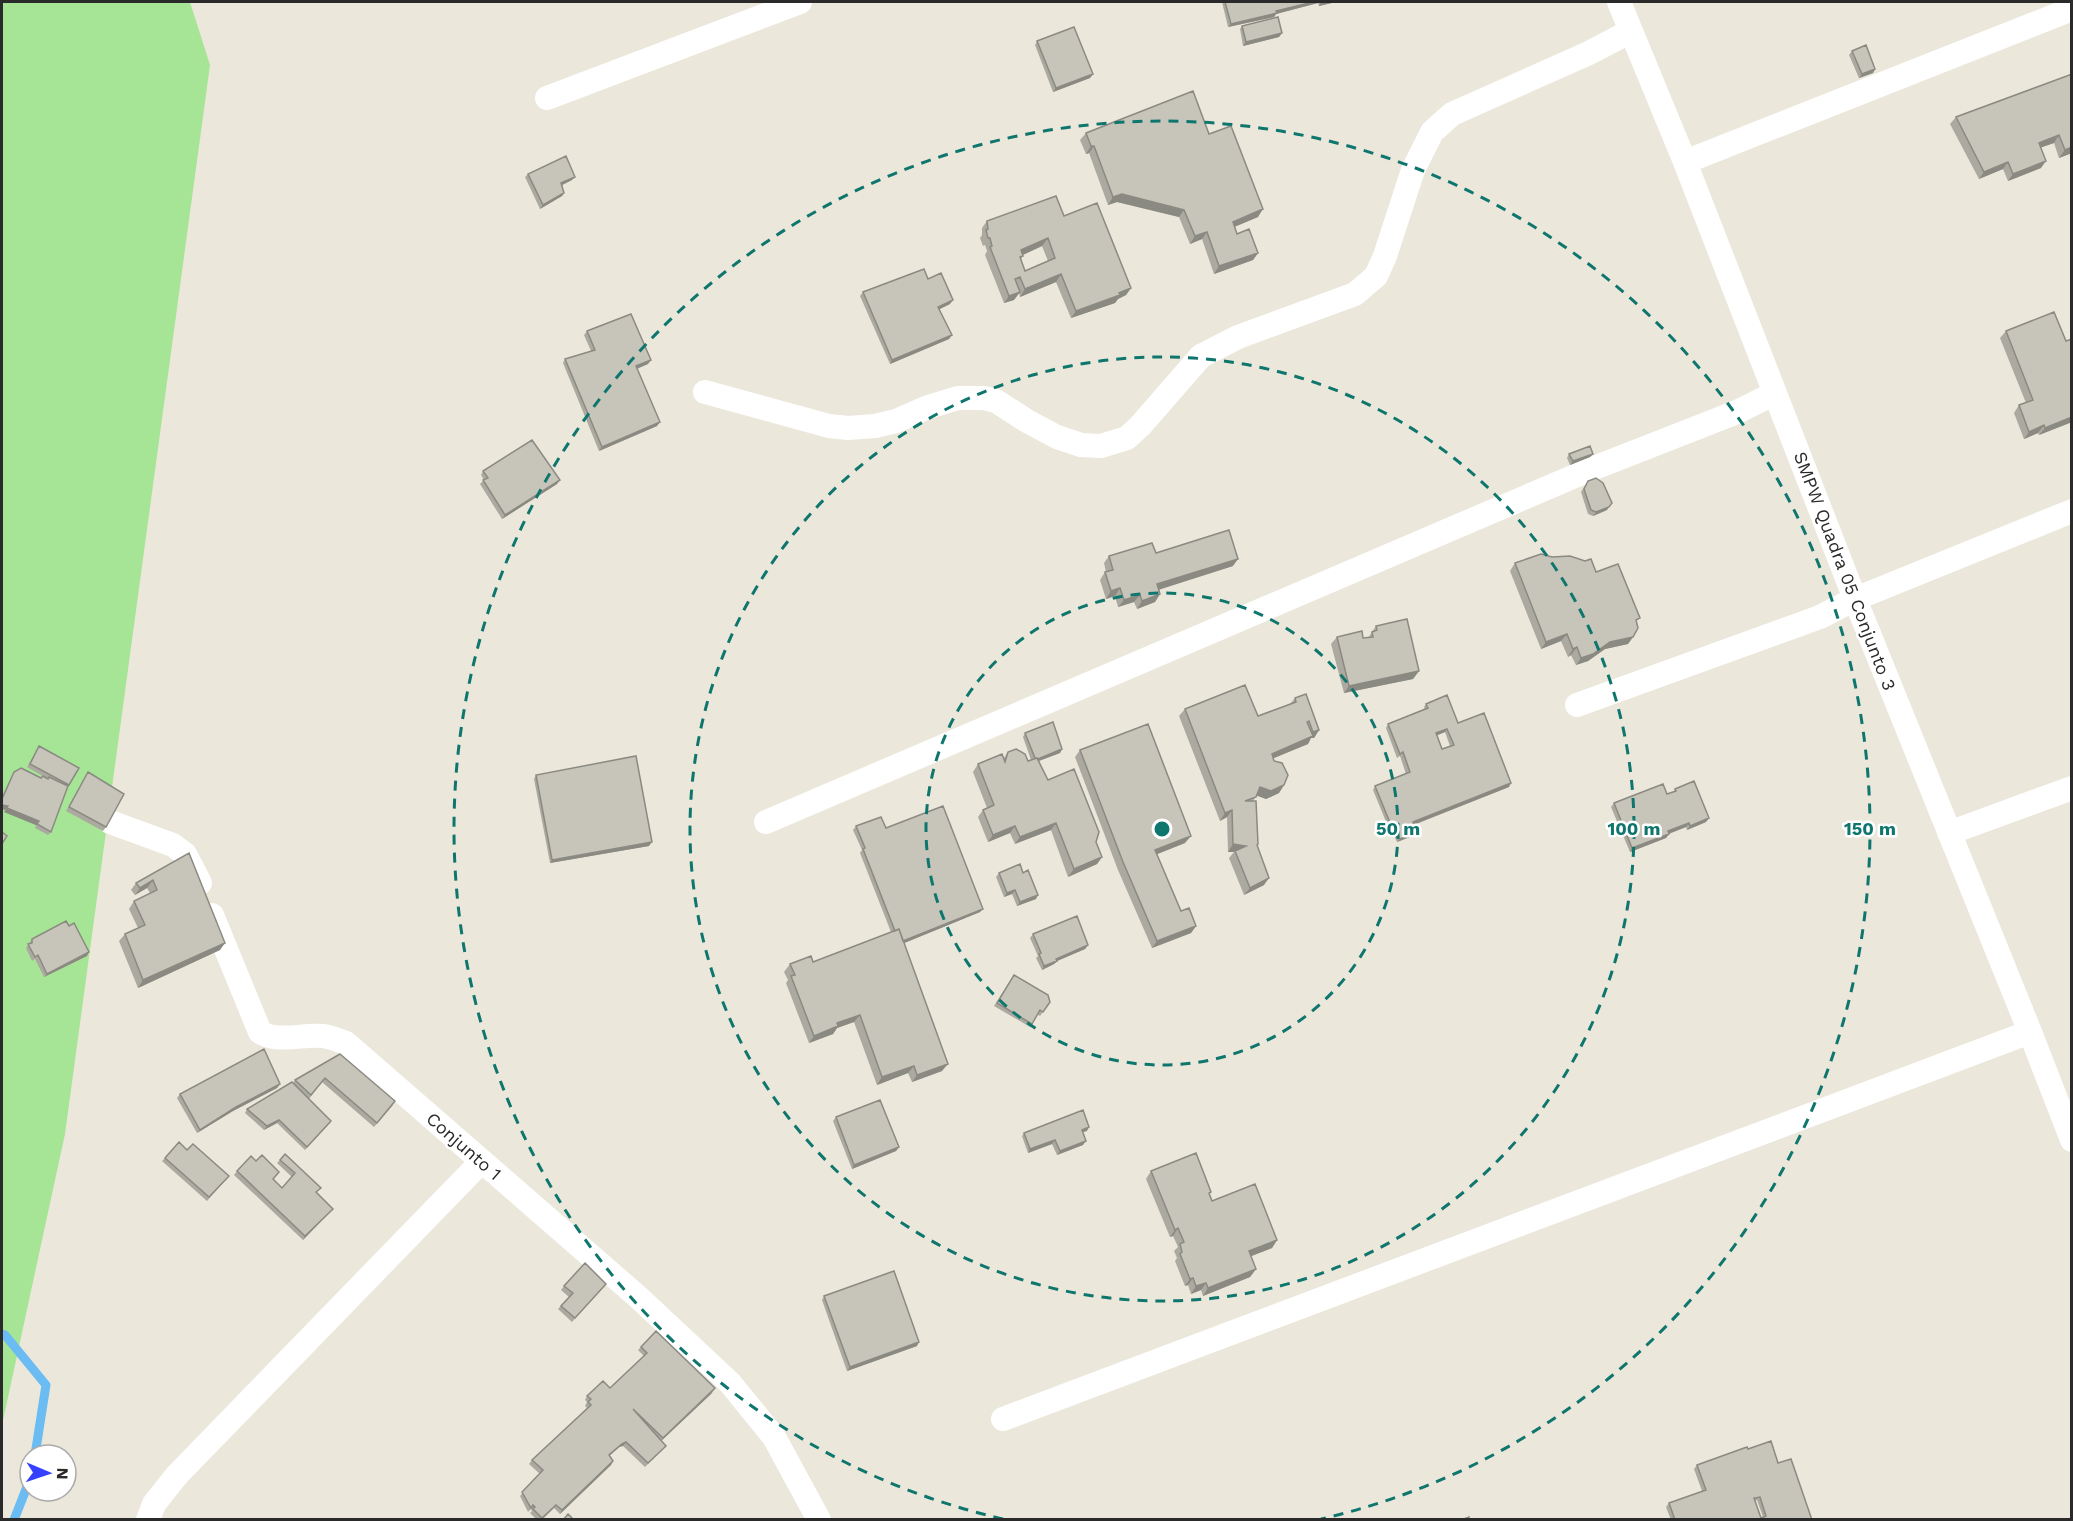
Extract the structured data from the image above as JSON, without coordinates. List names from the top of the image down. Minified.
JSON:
{"streets":{"street":["SMPW Quadra 05 Conjunto 3","Conjunto 1"]},"north":"right","rings":["50 m","100 m","150 m"]}
